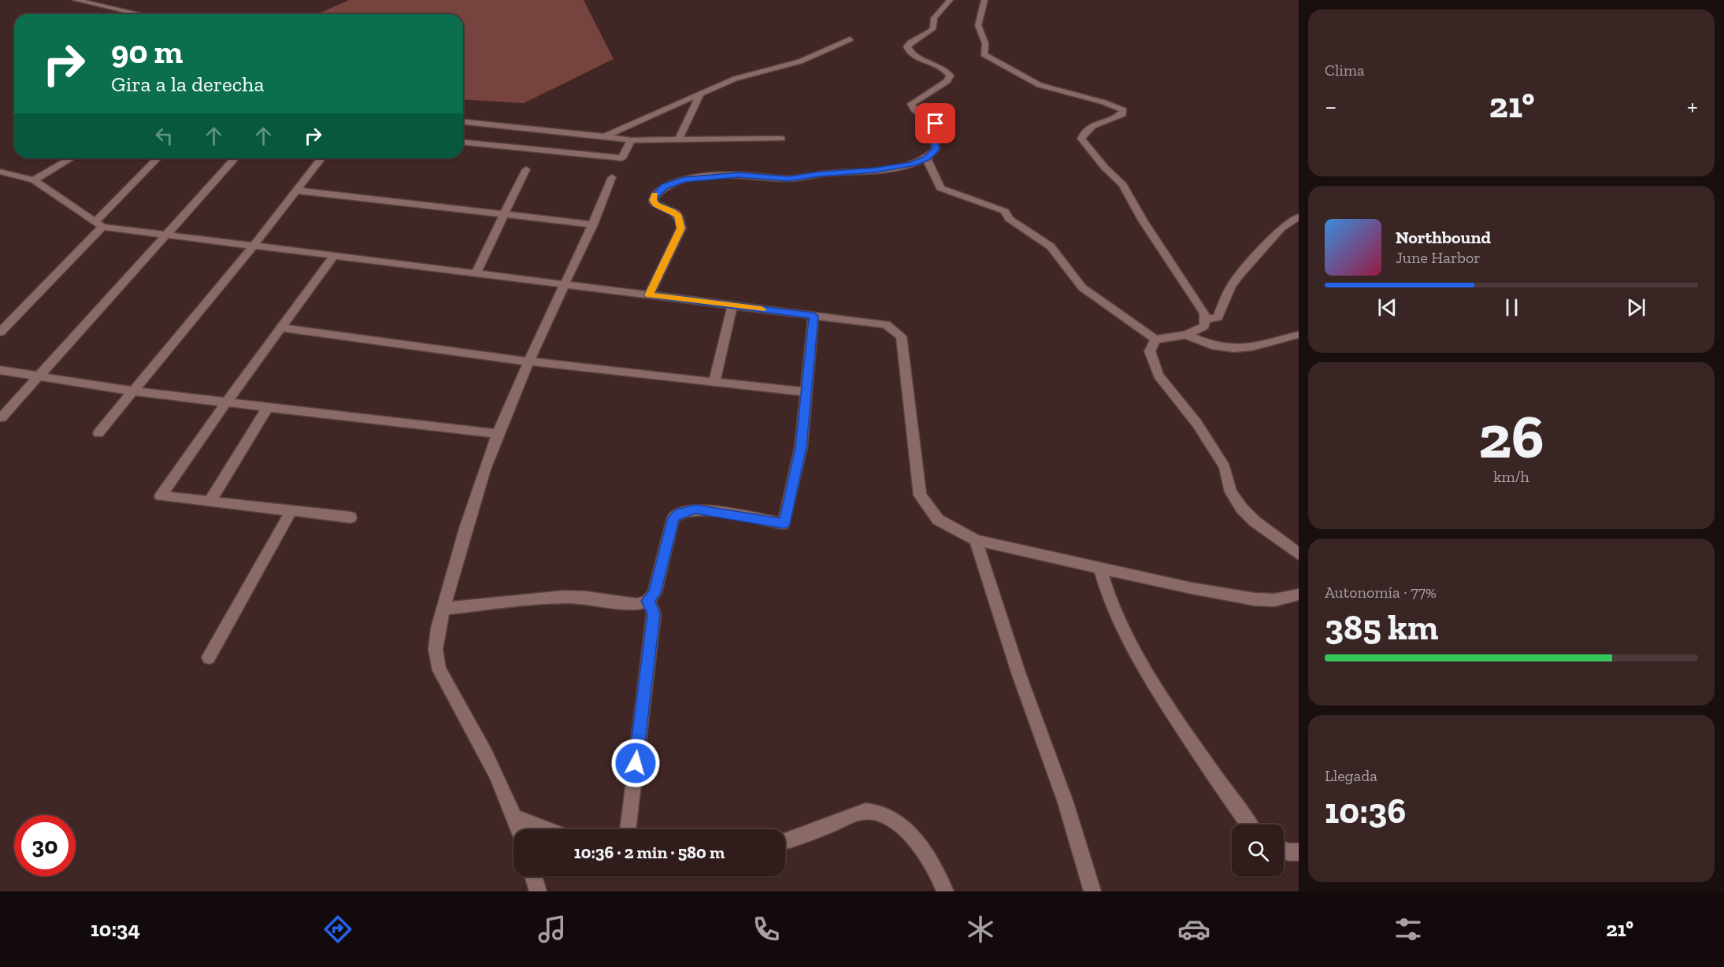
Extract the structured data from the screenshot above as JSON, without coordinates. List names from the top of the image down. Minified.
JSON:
{"page":{"tile":["Clima",["26","km/h"],["Autonomía · 77%","385 km"],["Llegada","10:36"]],"turn":["90 m","Gira a la derecha"],"heat":["−","21°","+"],"song":["Northbound","June Harbor"],"limit":"30","trip":"10:36 · 2 min · 580 m","tabs":["10:34","21°"]}}
